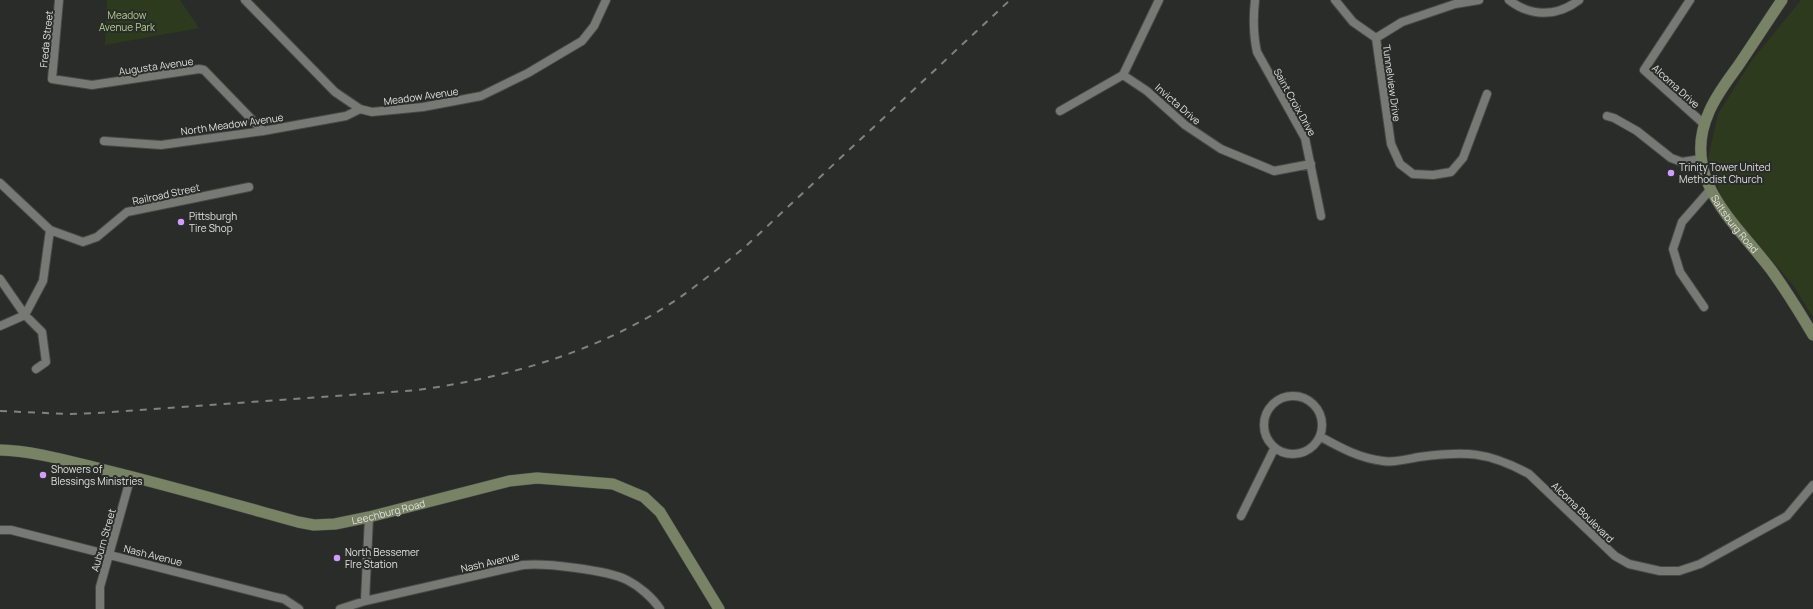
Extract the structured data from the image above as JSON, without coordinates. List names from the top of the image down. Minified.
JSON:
{"streets":{"street":["Freda Street","Augusta Avenue","Tunnelview Drive","Alcoma Drive","Meadow Avenue","Saint Croix Drive","Invicta Drive","North Meadow Avenue","Railroad Street","Saltsburg Road","Leechburg Road","Alcoma Boulevard","Auburn Street","Nash Avenue"]},"crossings":[["Freda Street","Augusta Avenue"],["Augusta Avenue","North Meadow Avenue"],["Alcoma Drive","Saltsburg Road"],["Meadow Avenue","North Meadow Avenue"],["Saint Croix Drive","Invicta Drive"],["Leechburg Road","Auburn Street"],["Auburn Street","Nash Avenue"]],"parks":["Meadow Avenue Park"],"places":["Trinity Tower United Methodist Church","Pittsburgh Tire Shop","Showers of Blessings Ministries","North Bessemer FIre Station"]}
